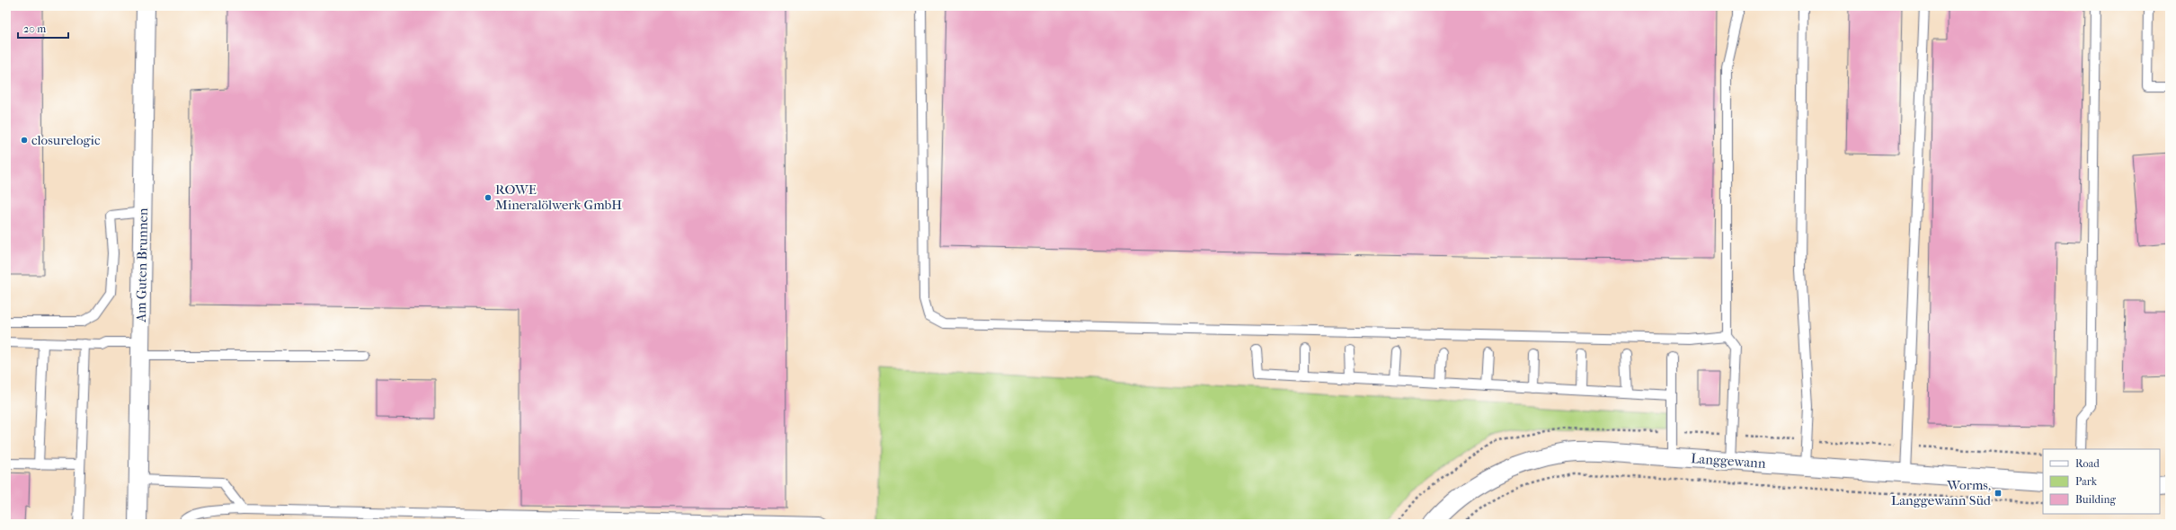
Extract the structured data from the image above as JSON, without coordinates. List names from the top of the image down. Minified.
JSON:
{"streets":{"street":["Am Guten Brunnen","Langgewann"]},"places":{"other":["closurelogic","ROWE Mineralölwerk GmbH"],"transit":["Worms, Langgewann Süd"]},"legend":["Road","Park","Building"],"scale_bar":"20 m"}
